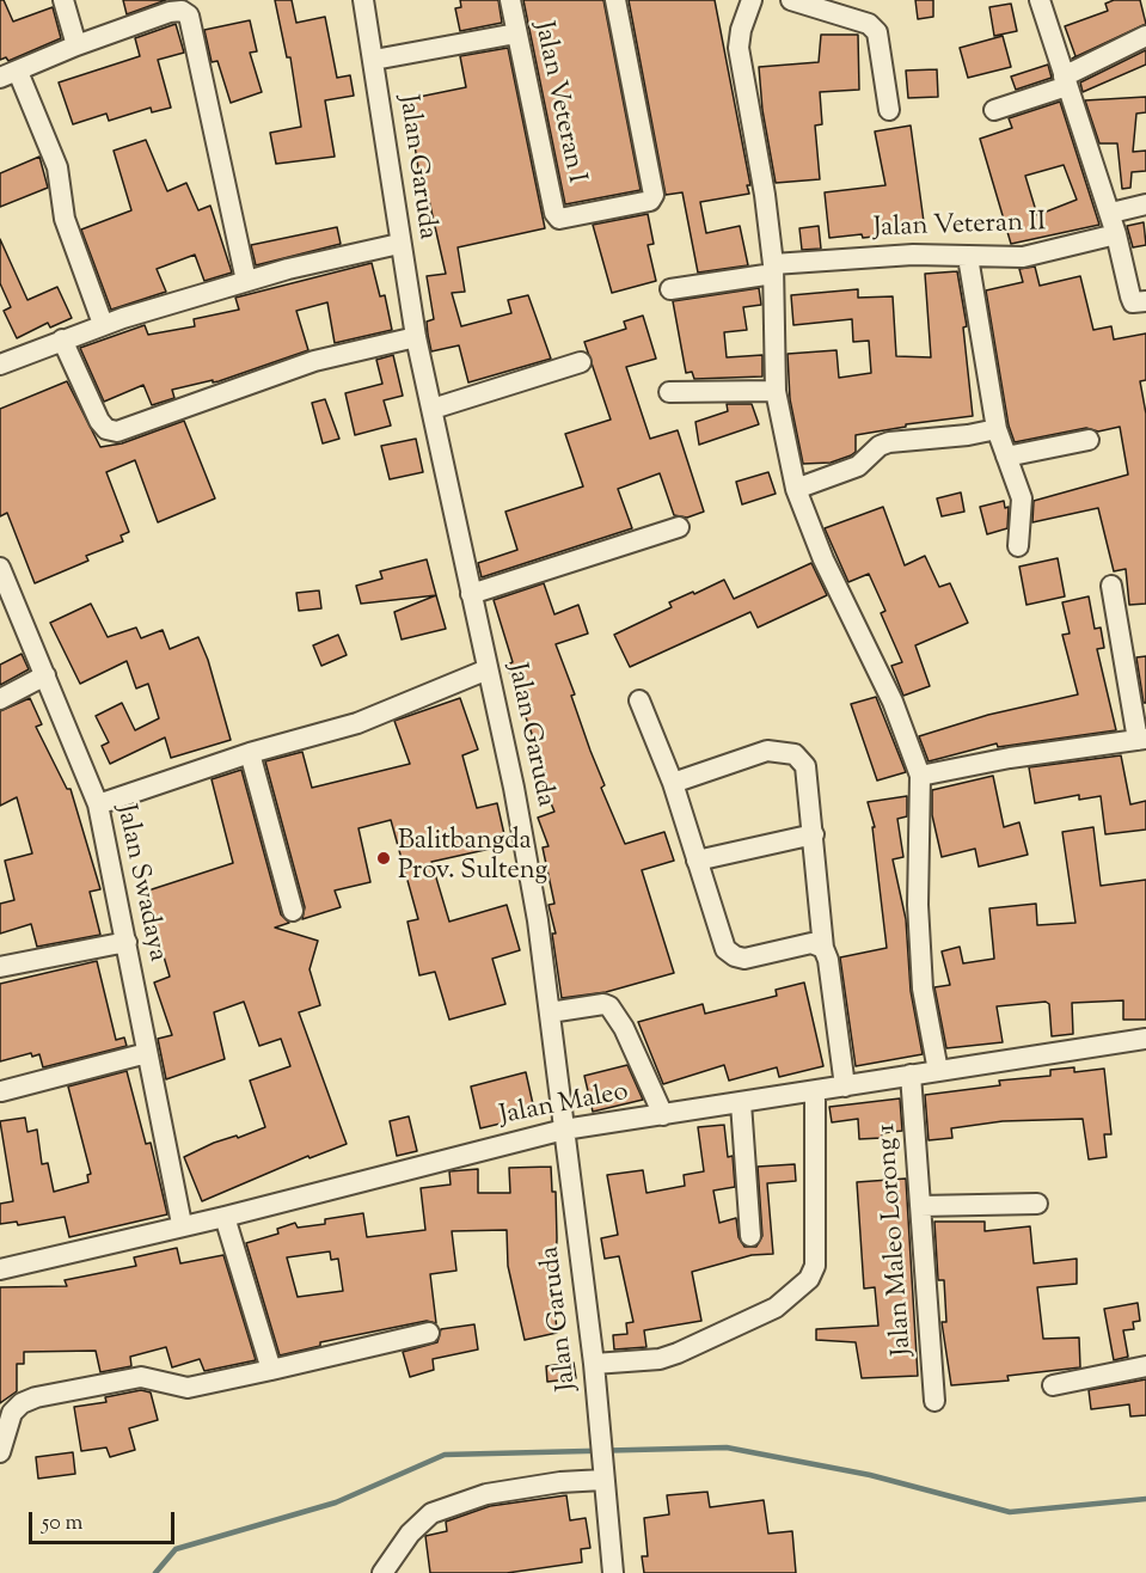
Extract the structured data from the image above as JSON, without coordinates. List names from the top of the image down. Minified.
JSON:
{"streets":{"street":["Jalan Veteran I","Jalan Garuda","Jalan Veteran II","Jalan Swadaya","Jalan Maleo","Jalan Maleo Lorong 1"]},"crossings":[["Jalan Garuda","Jalan Maleo"],["Jalan Swadaya","Jalan Maleo"],["Jalan Maleo","Jalan Maleo Lorong 1"]],"places":["Balitbangda Prov. Sulteng"],"scale_bar":"50 m"}
